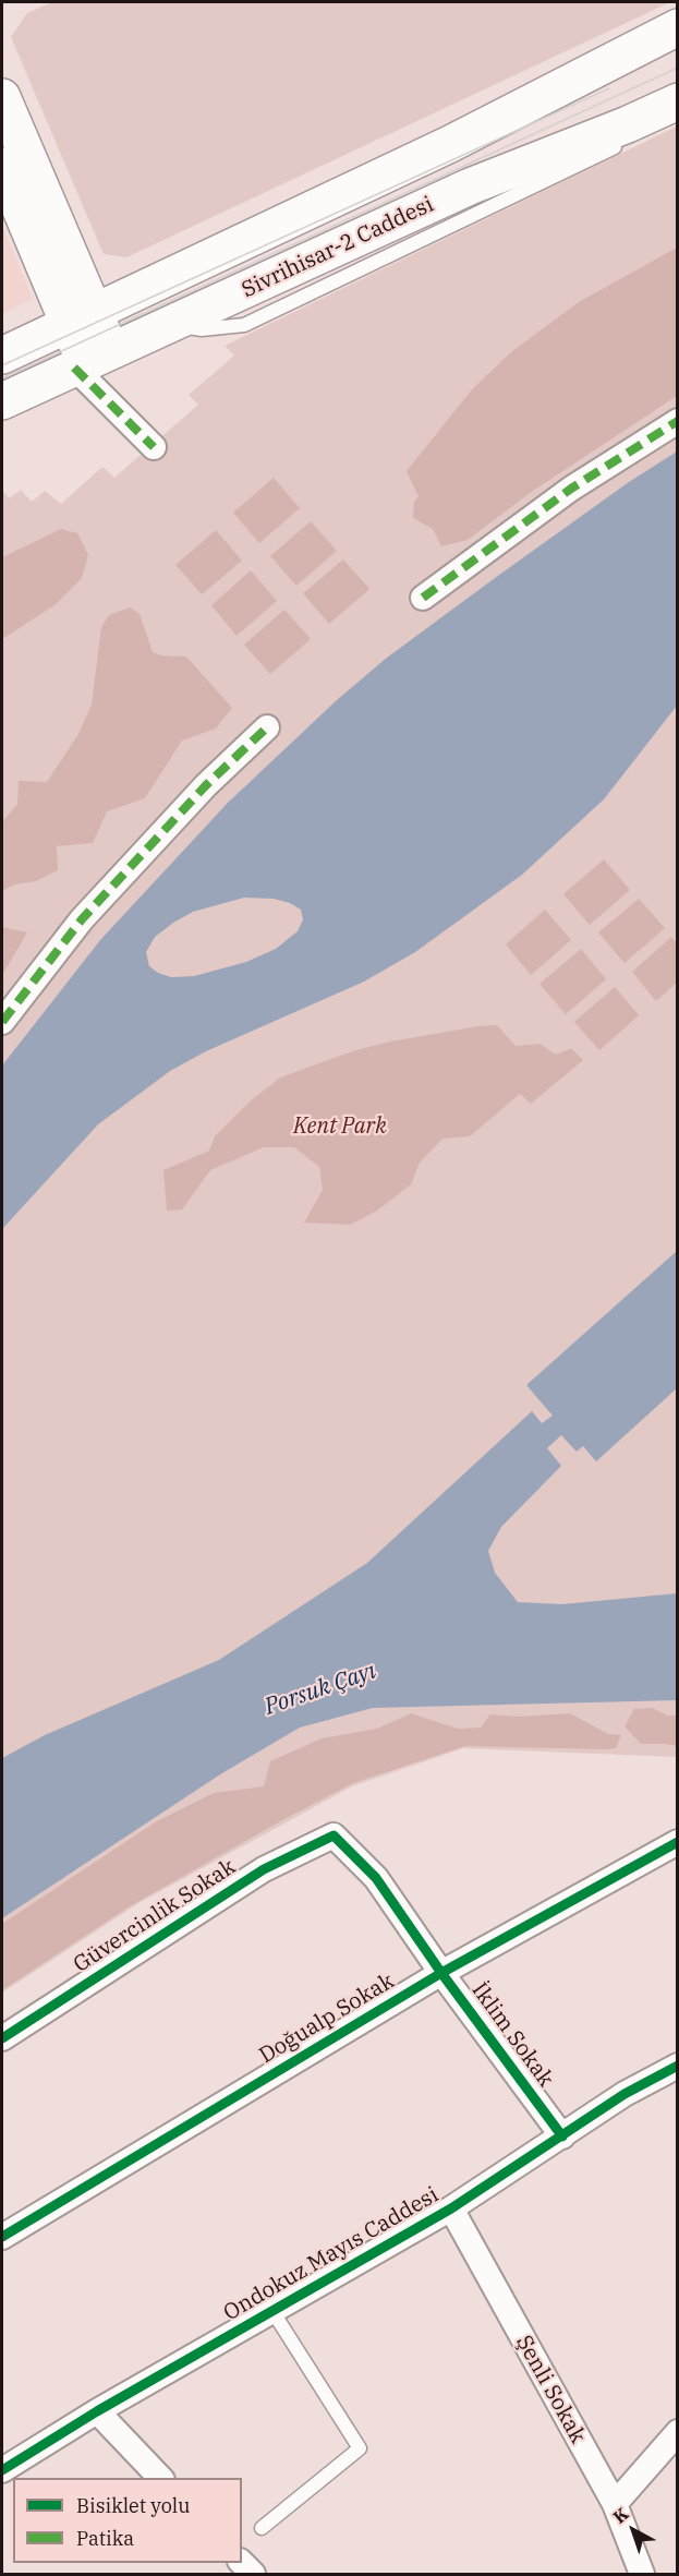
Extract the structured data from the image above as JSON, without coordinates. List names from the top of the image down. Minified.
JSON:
{"streets":{"main road":["Sivrihisar-2 Caddesi"],"street":["Güvercinlik Sokak","Doğualp Sokak","İklim Sokak","Ondokuz Mayıs Caddesi","Şenli Sokak"]},"crossings":[["Güvercinlik Sokak","İklim Sokak"],["Doğualp Sokak","İklim Sokak"],["İklim Sokak","Ondokuz Mayıs Caddesi"],["Ondokuz Mayıs Caddesi","Şenli Sokak"]],"water":["Porsuk Çayı"],"parks":["Kent Park"],"legend":["Bisiklet yolu","Patika"],"north":"top left"}
